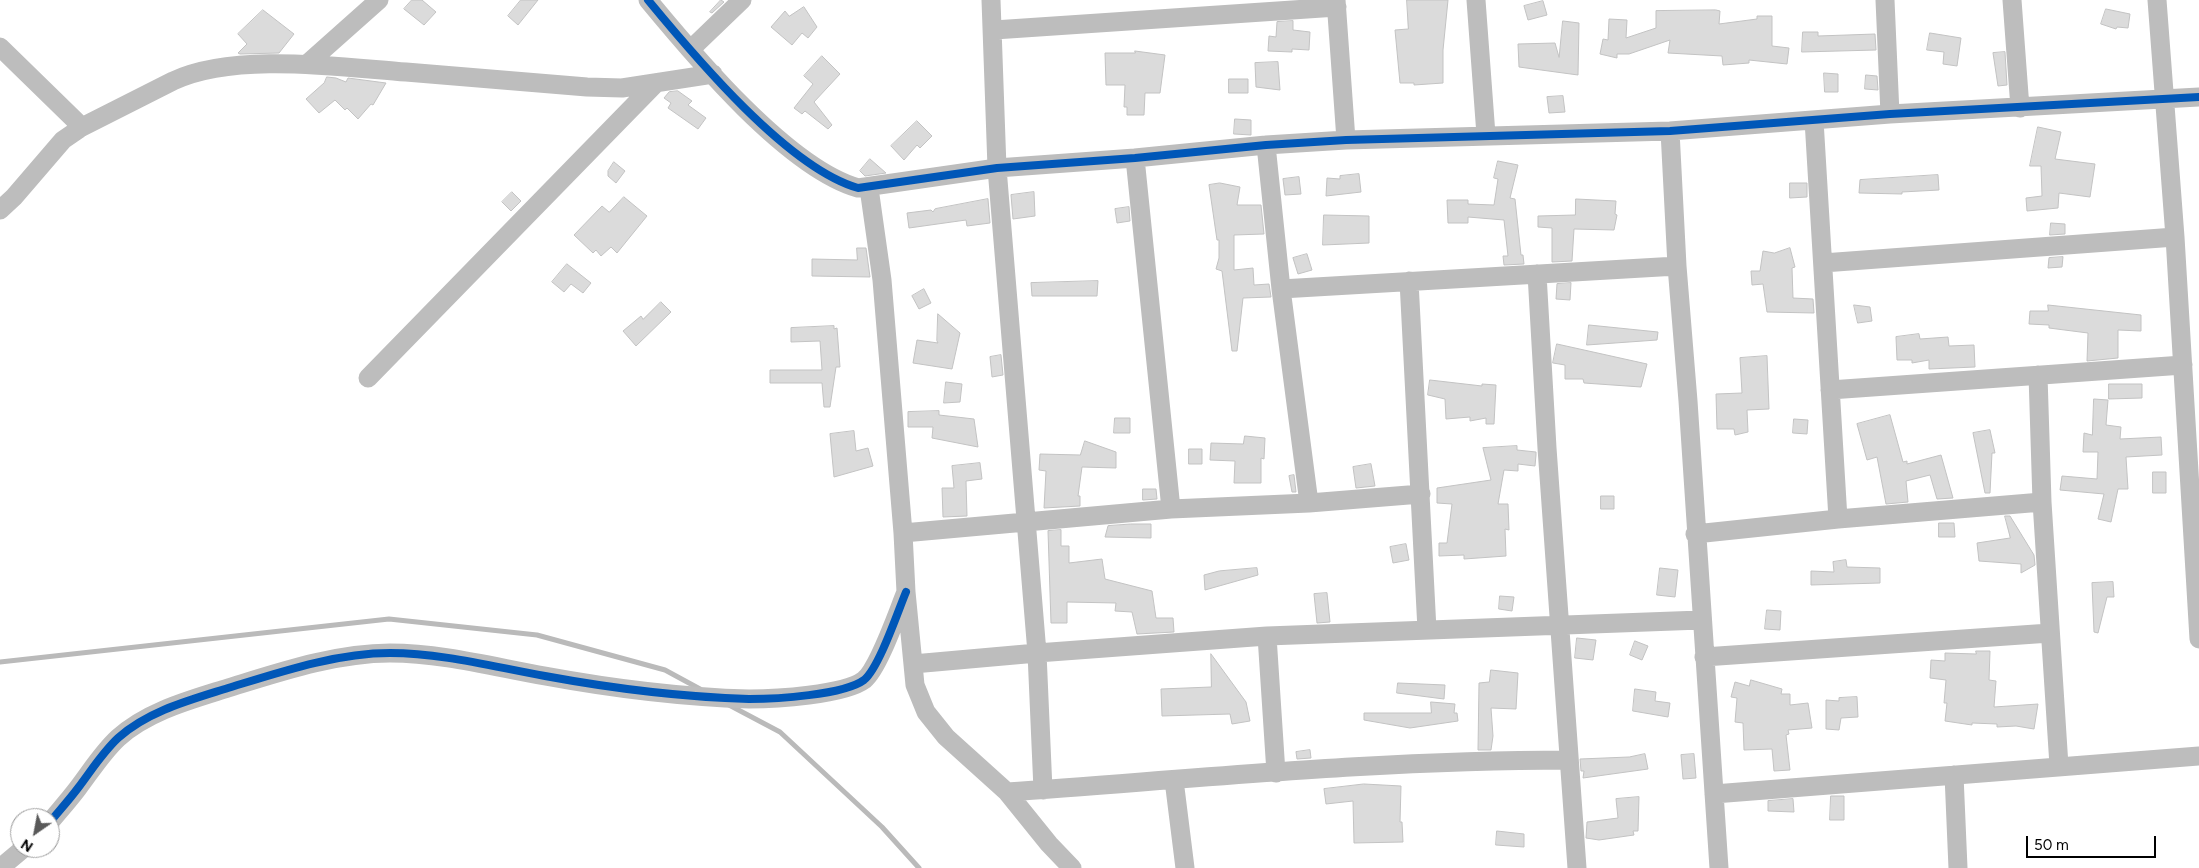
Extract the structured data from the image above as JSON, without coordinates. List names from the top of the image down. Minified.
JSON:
{"scale_bar":"50 m","north":"bottom left"}
